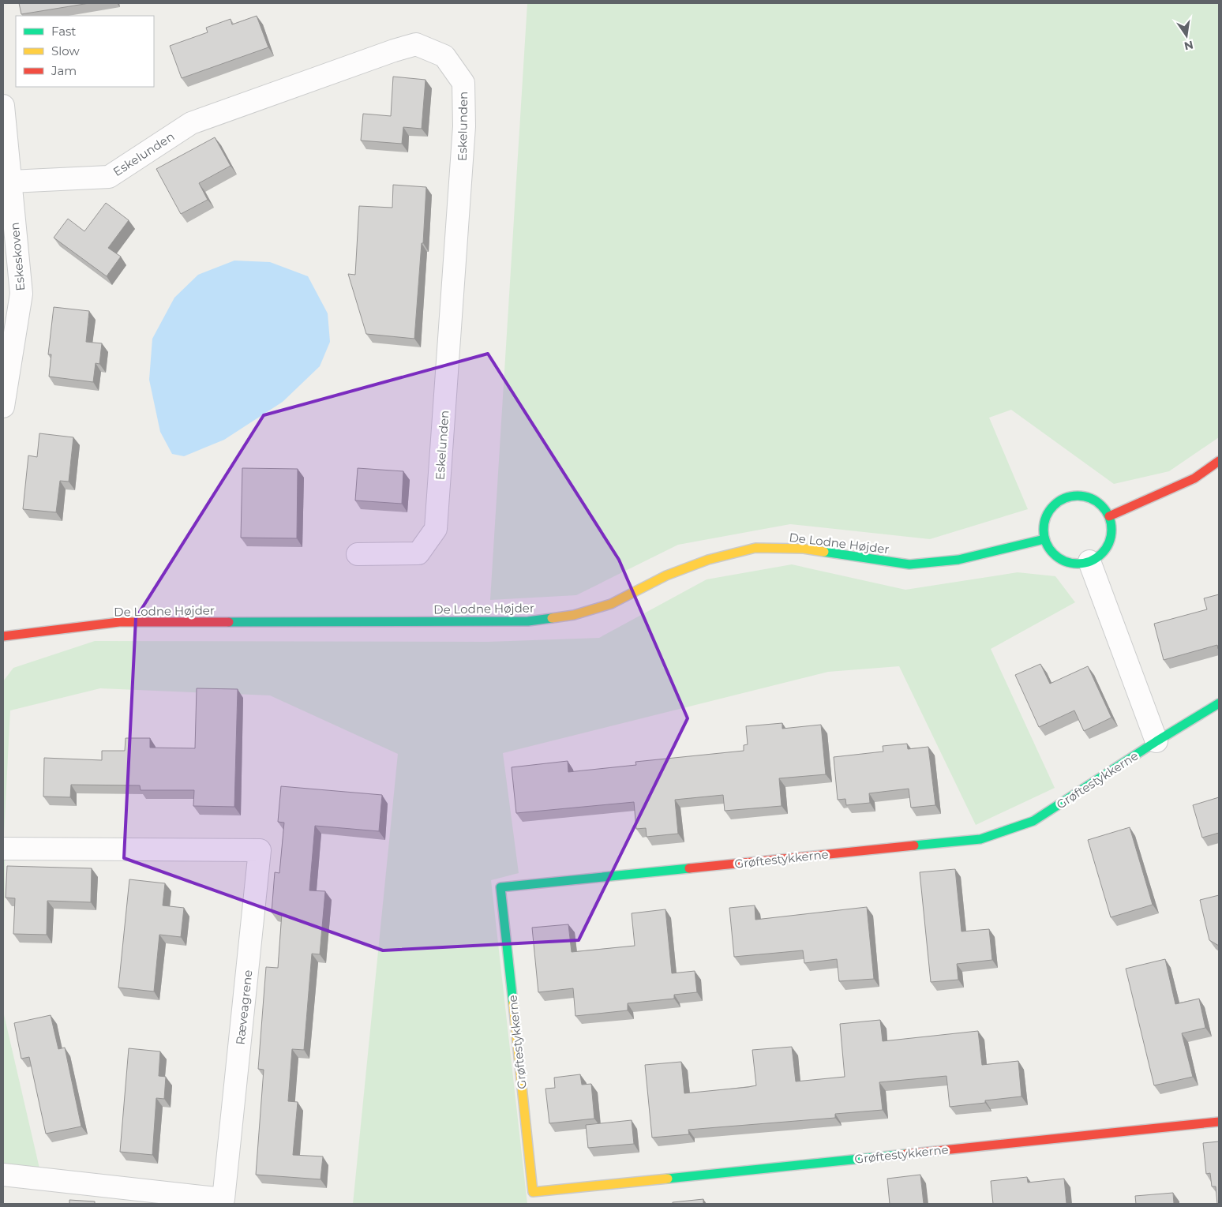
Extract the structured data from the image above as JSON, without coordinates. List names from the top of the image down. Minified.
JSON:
{"streets":{"street":["Eskelunden","Eskeskoven","De Lodne Højder","Grøftestykkerne","Ræveagrene"]},"crossings":[["Eskelunden","Eskeskoven"]],"legend":["Fast","Slow","Jam"],"north":"bottom"}
